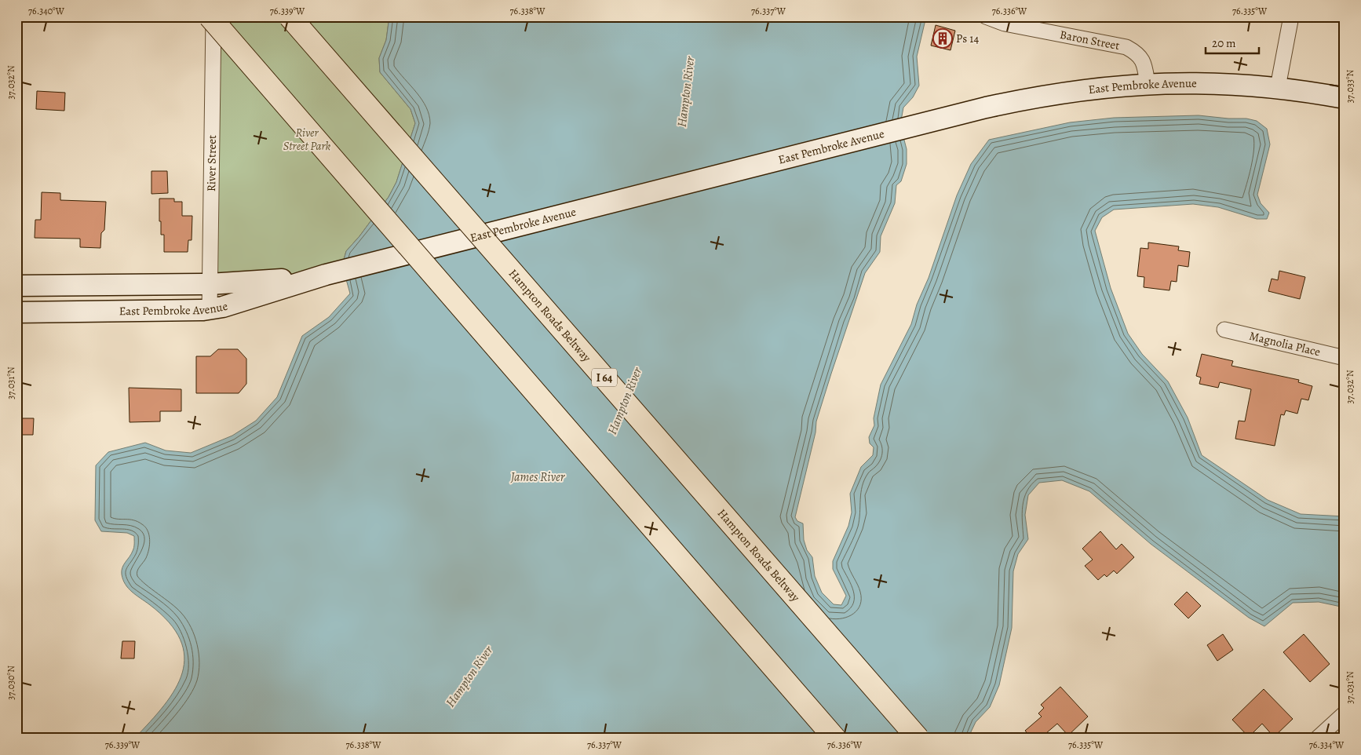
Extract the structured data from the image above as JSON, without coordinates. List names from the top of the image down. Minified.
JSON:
{"streets":{"highway":["Hampton Roads Beltway","I 64"],"main road":["East Pembroke Avenue"],"street":["Baron Street","River Street","Magnolia Place"]},"crossings":[["Baron Street","East Pembroke Avenue"],["East Pembroke Avenue","River Street"]],"water":["Hampton River","James River"],"parks":["River Street Park"],"places":{"building":["Ps 14"]},"scale_bar":"20 m","coordinates":["76.340°W","76.339°W","76.338°W","76.337°W","76.336°W","76.335°W","37.032°N","37.033°N","37.031°N","37.030°N","76.334°W"]}
